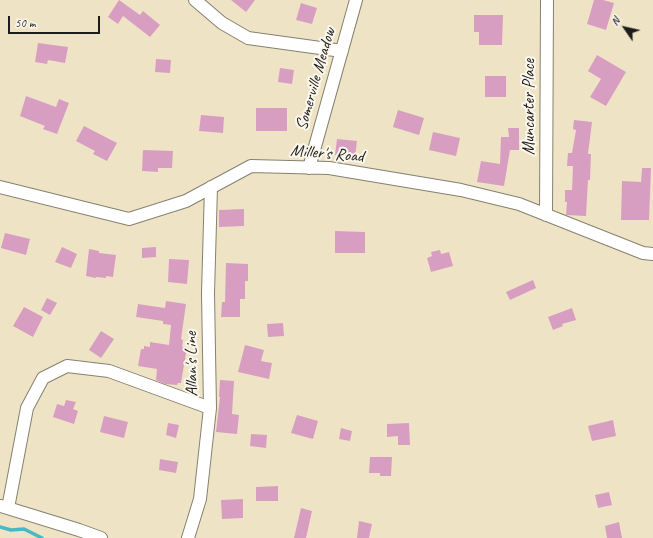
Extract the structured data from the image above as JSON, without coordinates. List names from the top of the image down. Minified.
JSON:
{"streets":{"street":["Somerville Meadow","Muncarter Place","Miller's Road","Allan's Line"]},"crossings":[["Somerville Meadow","Miller's Road"],["Muncarter Place","Miller's Road"],["Miller's Road","Allan's Line"]],"scale_bar":"50 m","north":"top left"}
